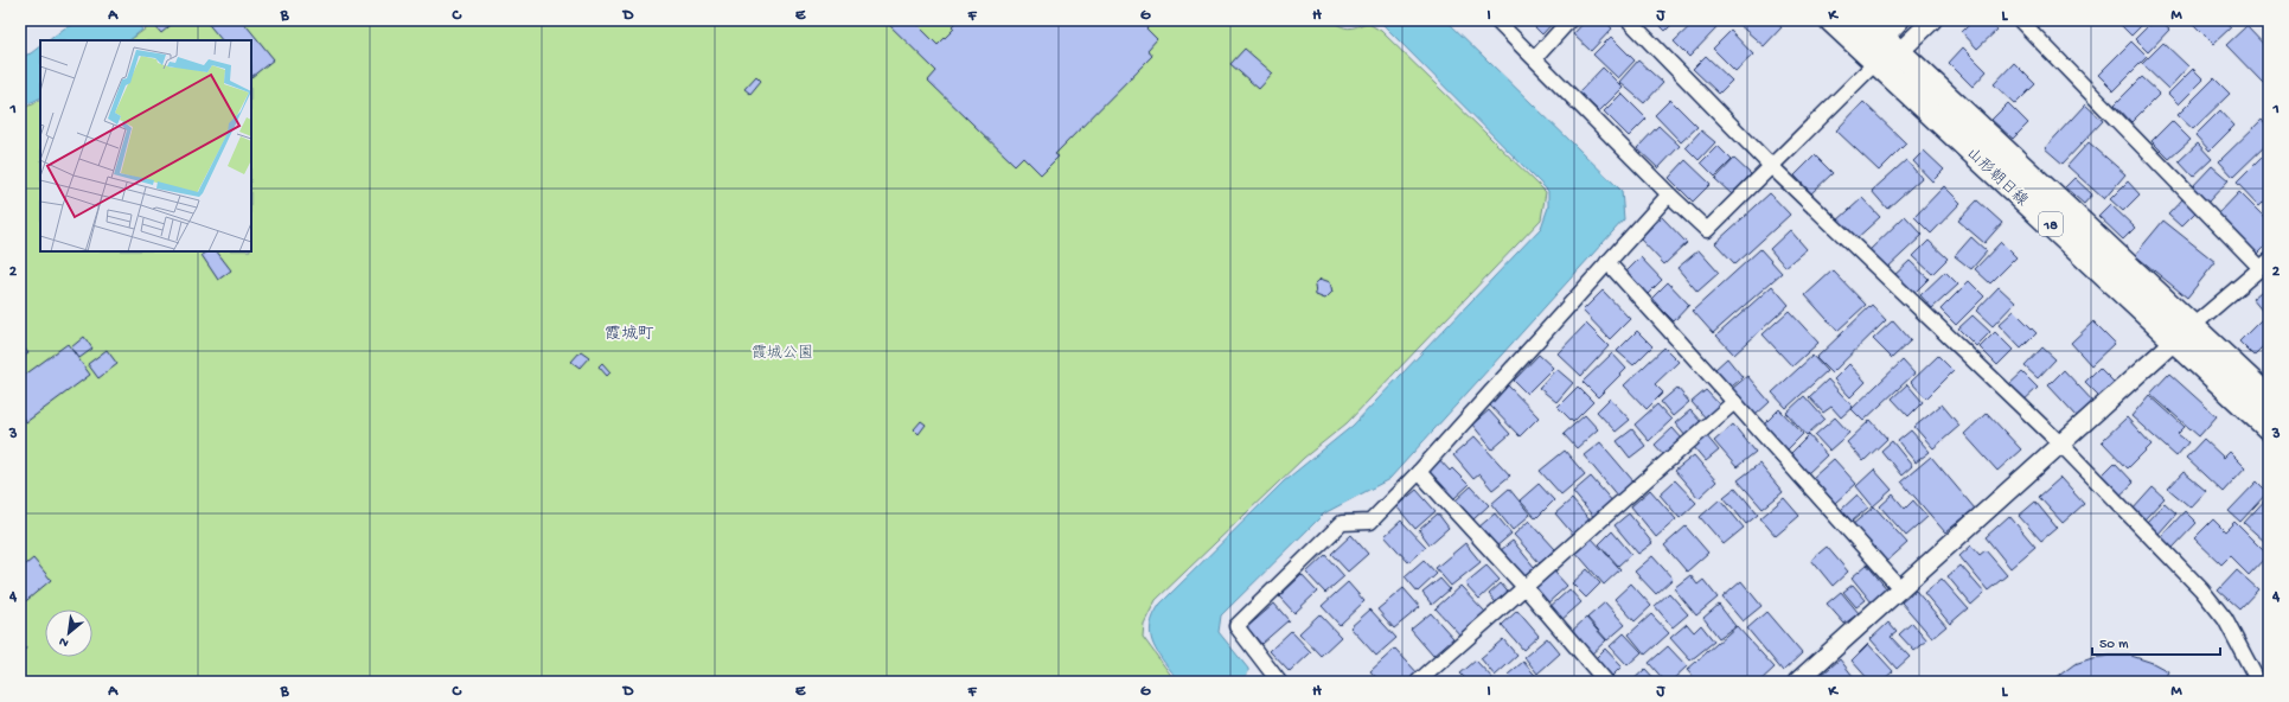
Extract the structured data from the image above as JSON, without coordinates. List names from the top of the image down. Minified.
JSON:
{"streets":{"main road":["山形朝日線","18"]},"districts":["霞城町"],"parks":["霞城公園"],"scale_bar":"50 m","north":"bottom left","grid":{"columns":["A","B","C","D","E","F","G","H","I","J","K","L","M"],"rows":["1","2","3","4"]}}
